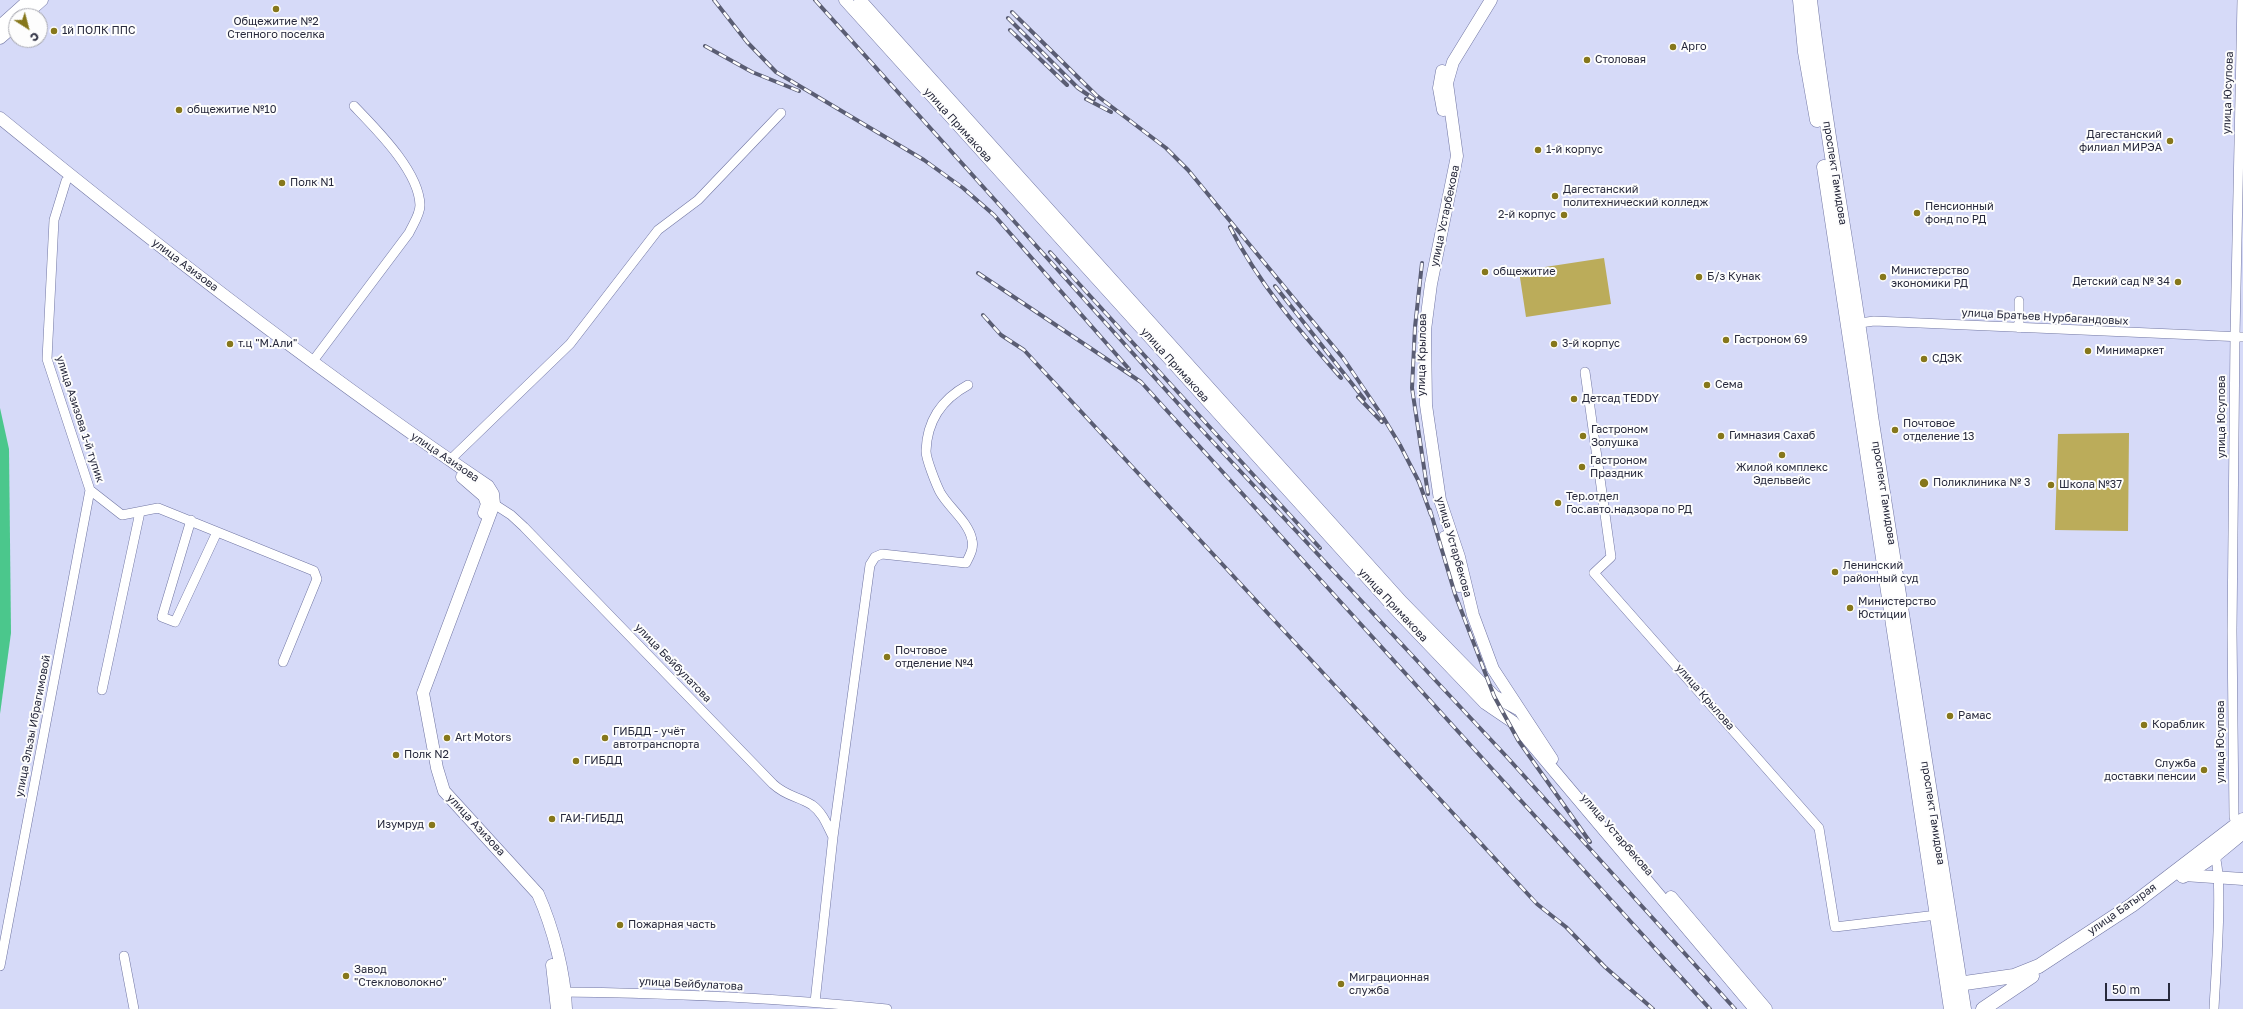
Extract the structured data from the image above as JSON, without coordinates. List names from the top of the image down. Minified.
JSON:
{"streets":{"main road":["улица Примакова","проспект Гамидова","улица Устарбекова","улица Азизова","улица Крылова","улица Батырая"],"street":["улица Юсупова","улица Братьев Нурбагандовых","улица Азизова 1-й тупик","улица Бейбулатова","улица Эльзы Ибрагимовой"]},"crossings":[["улица Юсупова","улица Братьев Нурбагандовых"],["улица Юсупова","улица Батырая"],["улица Примакова","улица Крылова"],["проспект Гамидова","улица Братьев Нурбагандовых"],["проспект Гамидова","улица Крылова"],["проспект Гамидова","улица Батырая"],["улица Азизова","улица Азизова 1-й тупик"],["улица Азизова","улица Бейбулатова"],["улица Азизова 1-й тупик","улица Эльзы Ибрагимовой"]],"places":["Общежитие №2 Степного поселка","1й ПОЛК ППС","Арго","Столовая","общежитие №10","Дагестанский филиал МИРЭА","1-й корпус","Полк N1","Дагестанский политехнический колледж","Пенсионный фонд по РД","2-й корпус","общежитие","Б/з Кунак","Министерство экономики РД","Детский сад № 34","Гастроном 69","т.ц \"М.Али\"","3-й корпус","Минимаркет","СДЭК","Сема","Детсад TEDDY","Почтовое отделение 13","Гастроном Золушка","Гимназия Сахаб","Жилой комплекс Эдельвейс","Гастроном Праздник","Поликлиника № 3","Школа №37","Тер.отдел Гос.авто.надзора по РД","Ленинский районный суд","Министерство Юстиции","Почтовое отделение №4","Рамас","Кораблик","Art Motors","ГИБДД - учёт автотранспорта","Полк N2","ГИБДД","Служба доставки пенсии","ГАИ-ГИБДД","Изумруд","Пожарная часть","Завод \"Стекловолокно\"","Миграционная служба"],"scale_bar":"50 m","north":"bottom right"}
